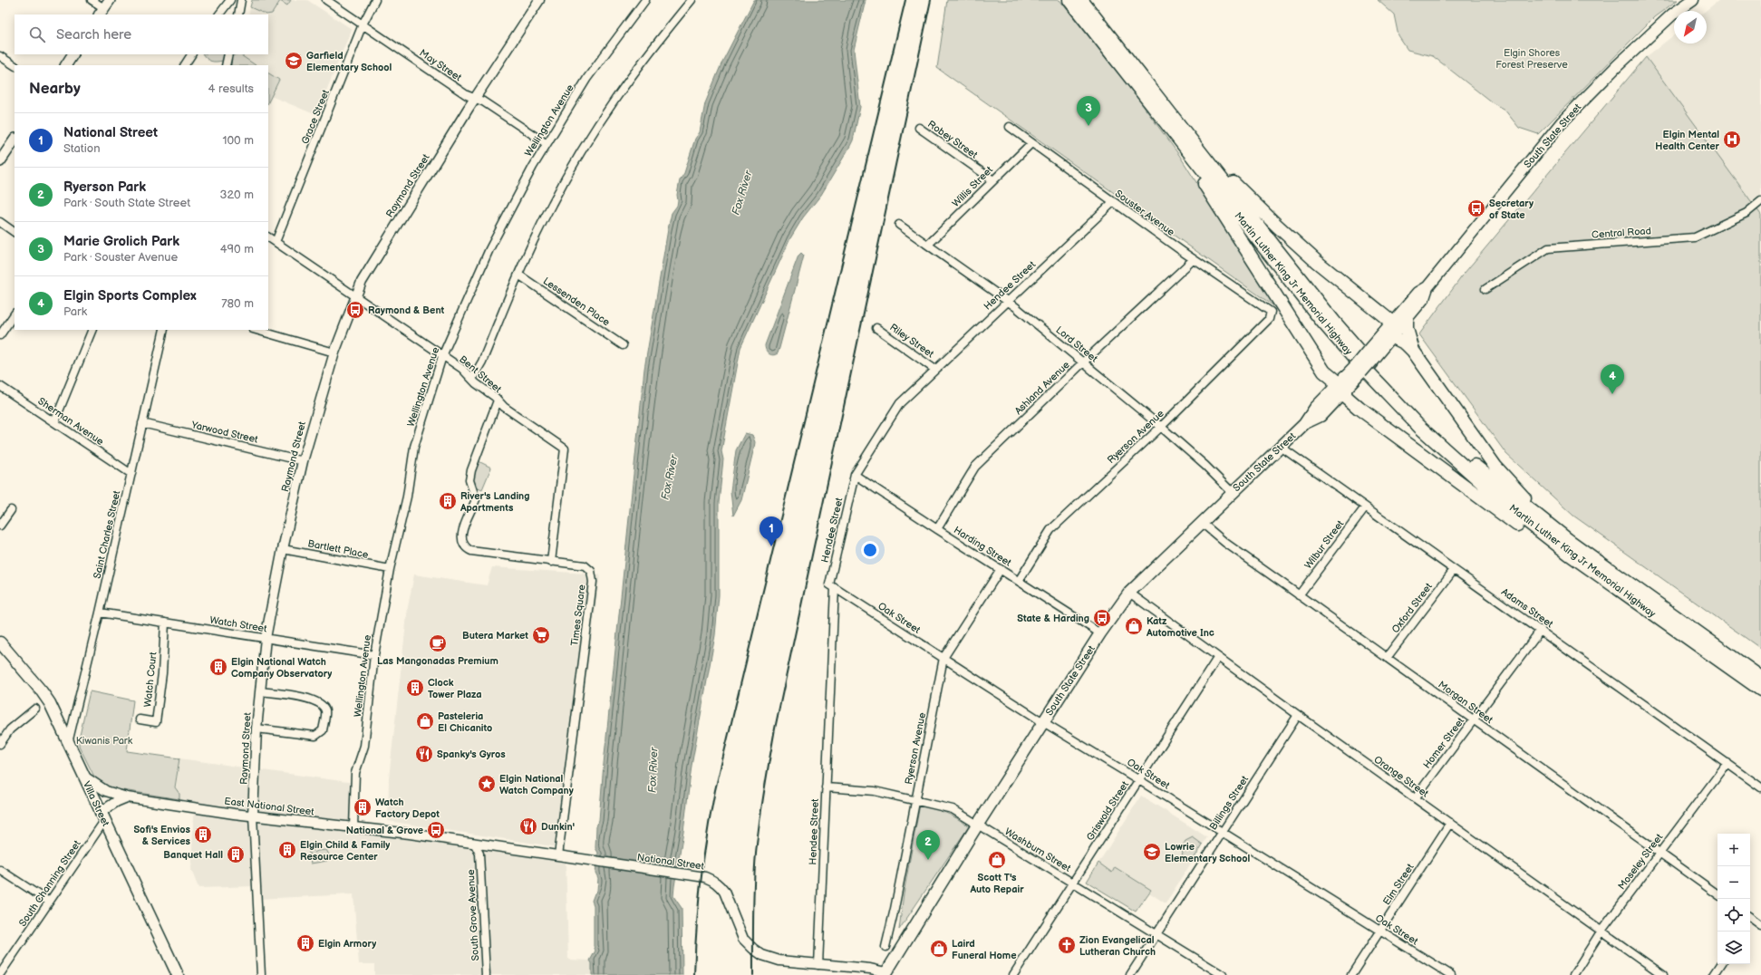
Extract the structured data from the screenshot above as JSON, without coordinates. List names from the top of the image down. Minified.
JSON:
{"streets":{"highway":["Martin Luther King Jr Memorial Highway"],"main road":["South State Street","Villa Street"],"street":["May Street","Grace Street","Wellington Avenue","Robey Street","Raymond Street","Willis Street","Souster Avenue","Central Road","Hendee Street","Lessenden Place","Riley Street","Lord Street","Bent Street","Ashland Avenue","Sherman Avenue","Yarwood Street","Ryerson Avenue","Saint Charles Street","Wilbur Street","Harding Street","Bartlett Place","Oxford Street","Adams Street","Times Square","Oak Street","Watch Street","Watch Court","Morgan Street","Homer Street","Orange Street","Billings Street","East National Street","Griswold Street","Washburn Street","National Street","Moseley Street","South Channing Street","Elm Street","South Grove Avenue"]},"crossings":[["May Street","Grace Street"],["May Street","Wellington Avenue"],["May Street","Raymond Street"],["Grace Street","Bent Street"],["Wellington Avenue","Bent Street"],["Wellington Avenue","Bartlett Place"],["Wellington Avenue","Watch Street"],["Wellington Avenue","East National Street"],["South State Street","Lord Street"],["South State Street","Harding Street"],["South State Street","Adams Street"],["South State Street","Oak Street"],["South State Street","Morgan Street"],["South State Street","Orange Street"],["South State Street","Washburn Street"],["South State Street","National Street"],["Robey Street","Willis Street"],["Raymond Street","Bent Street"],["Raymond Street","Yarwood Street"],["Raymond Street","Bartlett Place"],["Raymond Street","Watch Street"],["Raymond Street","East National Street"],["Willis Street","Souster Avenue"],["Willis Street","Lord Street"],["Souster Avenue","Hendee Street"],["Souster Avenue","Ashland Avenue"],["Souster Avenue","Ryerson Avenue"],["Hendee Street","Riley Street"],["Hendee Street","Lord Street"],["Hendee Street","Harding Street"],["Hendee Street","Oak Street"],["Hendee Street","Washburn Street"],["Hendee Street","National Street"],["Lord Street","Ashland Avenue"],["Lord Street","Ryerson Avenue"],["Bent Street","Times Square"],["Ashland Avenue","Harding Street"],["Sherman Avenue","Saint Charles Street"],["Yarwood Street","Saint Charles Street"],["Ryerson Avenue","Harding Street"],["Ryerson Avenue","Oak Street"],["Ryerson Avenue","Washburn Street"],["Saint Charles Street","Watch Street"],["Saint Charles Street","Villa Street"],["Wilbur Street","Adams Street"],["Wilbur Street","Morgan Street"],["Oxford Street","Adams Street"],["Oxford Street","Morgan Street"],["Adams Street","Homer Street"],["Adams Street","Moseley Street"],["Times Square","National Street"],["Oak Street","Billings Street"],["Oak Street","Griswold Street"],["Oak Street","Elm Street"],["Watch Street","Watch Court"],["Morgan Street","Homer Street"],["Morgan Street","Moseley Street"],["Homer Street","Orange Street"],["Orange Street","Billings Street"],["Orange Street","Griswold Street"],["Orange Street","Moseley Street"],["Orange Street","Elm Street"],["Billings Street","Washburn Street"],["Villa Street","East National Street"],["Villa Street","South Channing Street"],["East National Street","National Street"],["Griswold Street","Washburn Street"],["National Street","South Grove Avenue"]],"water":["Fox River"],"parks":["Elgin Shores Forest Preserve","Kiwanis Park"],"places":{"school or university":["Garfield Elementary School","Lowrie Elementary School"],"hospital":["Elgin Mental Health Center"],"bus stop":["Secretary of State","Raymond & Bent","State & Harding","National & Grove"],"building":["River's Landing Apartments","Elgin National Watch Company Observatory","Clock Tower Plaza","Watch Factory Depot","Sofi's Envios & Services","Elgin Child & Family Resource Center","Banquet Hall","Elgin Armory"],"shop":["Katz Automotive Inc","Pasteleria El Chicanito","Scott T's Auto Repair","Laird Funeral Home"],"supermarket":["Butera Market"],"cafe":["Las Mangonadas Premium"],"restaurant":["Spanky's Gyros","Dunkin'"],"place":["Elgin National Watch Company"],"church":["Zion Evangelical Lutheran Church"]},"north":"bottom left","page":{"search":"Search here","heading":["Nearby","4 results"],"pins":["3","4","1","2"],"list":[{"mark":"1","name":"National Street","note":"Station","value":"100 m"},{"mark":"2","name":"Ryerson Park","note":"Park · South State Street","value":"320 m"},{"mark":"3","name":"Marie Grolich Park","note":"Park · Souster Avenue","value":"490 m"},{"mark":"4","name":"Elgin Sports Complex","note":"Park","value":"780 m"}],"map_buttons":["+","−"]}}
